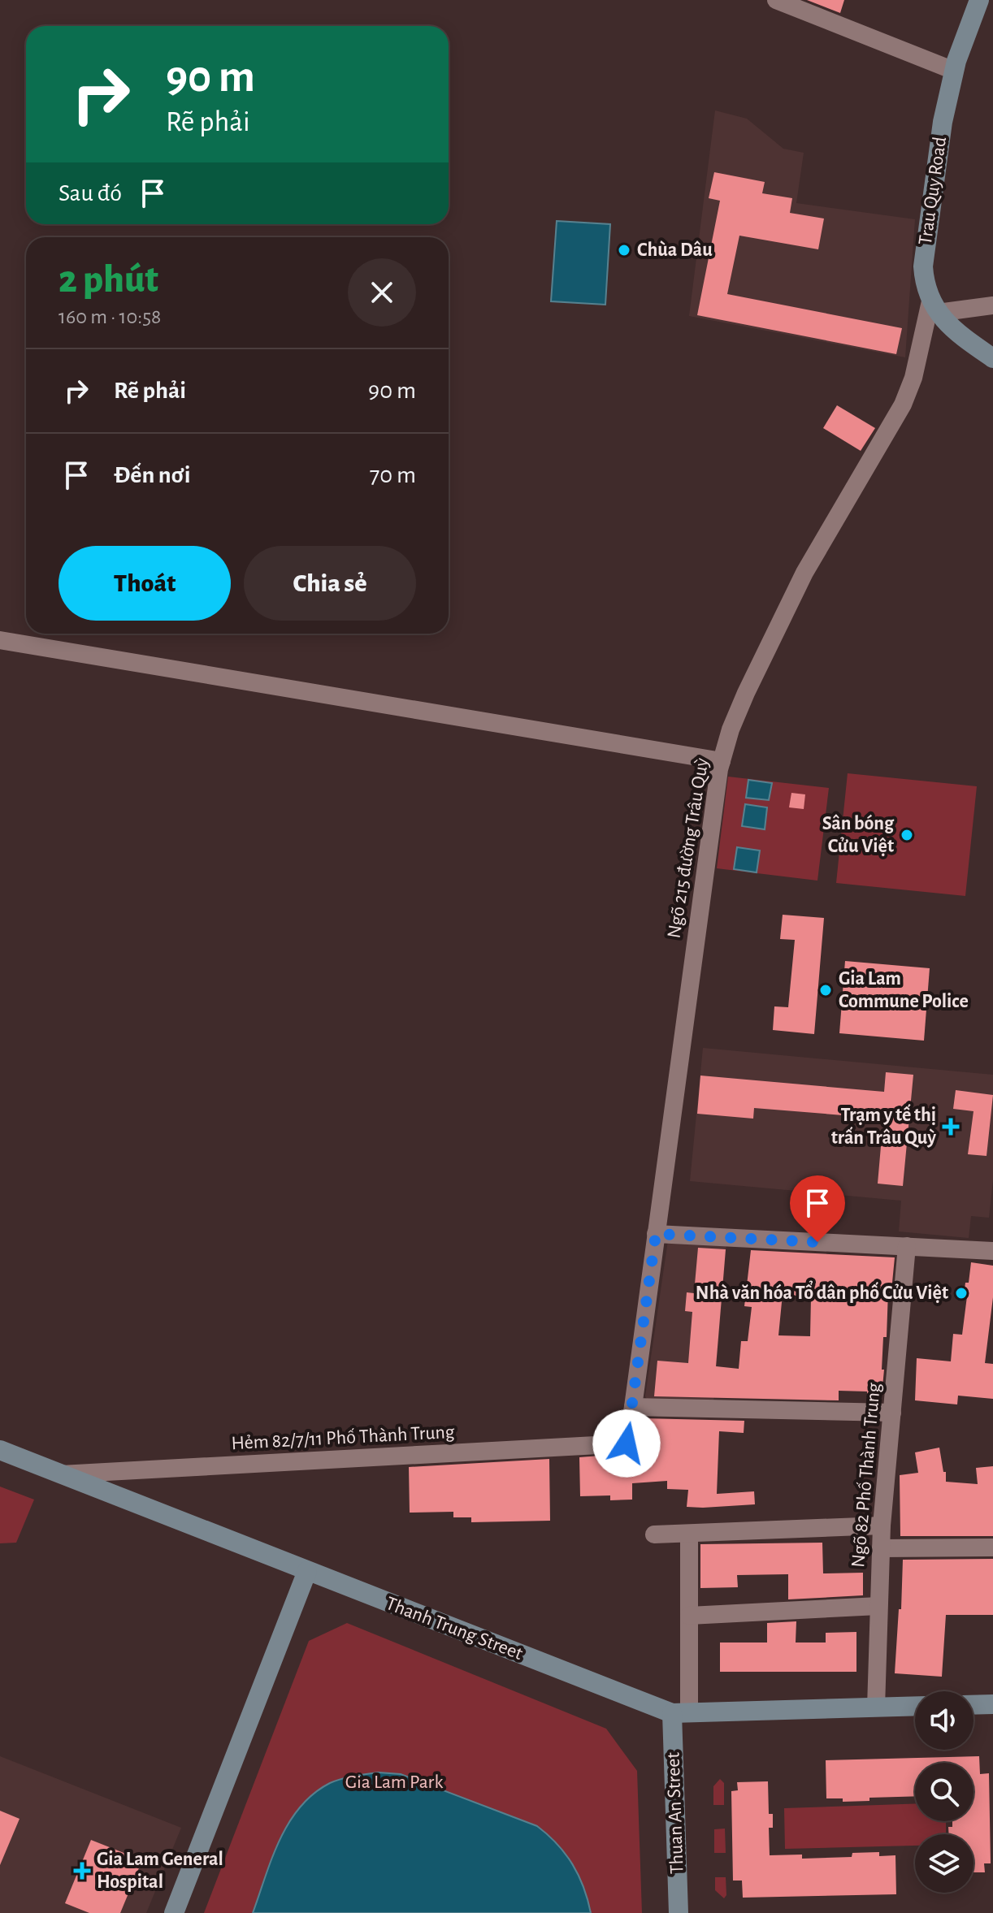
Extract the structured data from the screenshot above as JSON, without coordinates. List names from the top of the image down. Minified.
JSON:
{"streets":{"main road":["Trau Quy Road","Thanh Trung Street","Thuan An Street"],"street":["Ngõ 215 đường Trâu Quỳ","Hẻm 82/7/11 Phố Thành Trung","Ngõ 82 Phố Thành Trung"]},"crossings":[["Trau Quy Road","Ngõ 215 đường Trâu Quỳ"],["Ngõ 215 đường Trâu Quỳ","Hẻm 82/7/11 Phố Thành Trung"],["Hẻm 82/7/11 Phố Thành Trung","Thanh Trung Street"],["Ngõ 82 Phố Thành Trung","Thanh Trung Street"],["Thanh Trung Street","Thuan An Street"]],"parks":["Gia Lam Park"],"places":{"other":["Chùa Dâu","Sân bóng Cửu Việt","Gia Lam Commune Police","Nhà văn hóa Tổ dân phố Cửu Việt"],"health":["Trạm y tế thị trấn Trâu Quỳ","Gia Lam General Hospital"]},"page":{"turn":["90 m","Rẽ phải"],"then":"Sau đó","heading":["2 phút","160 m · 10:58"],"list":[{"name":"Rẽ phải","value":"90 m"},{"name":"Đến nơi","value":"70 m"}],"buttons":["Thoát","Chia sẻ"]}}
